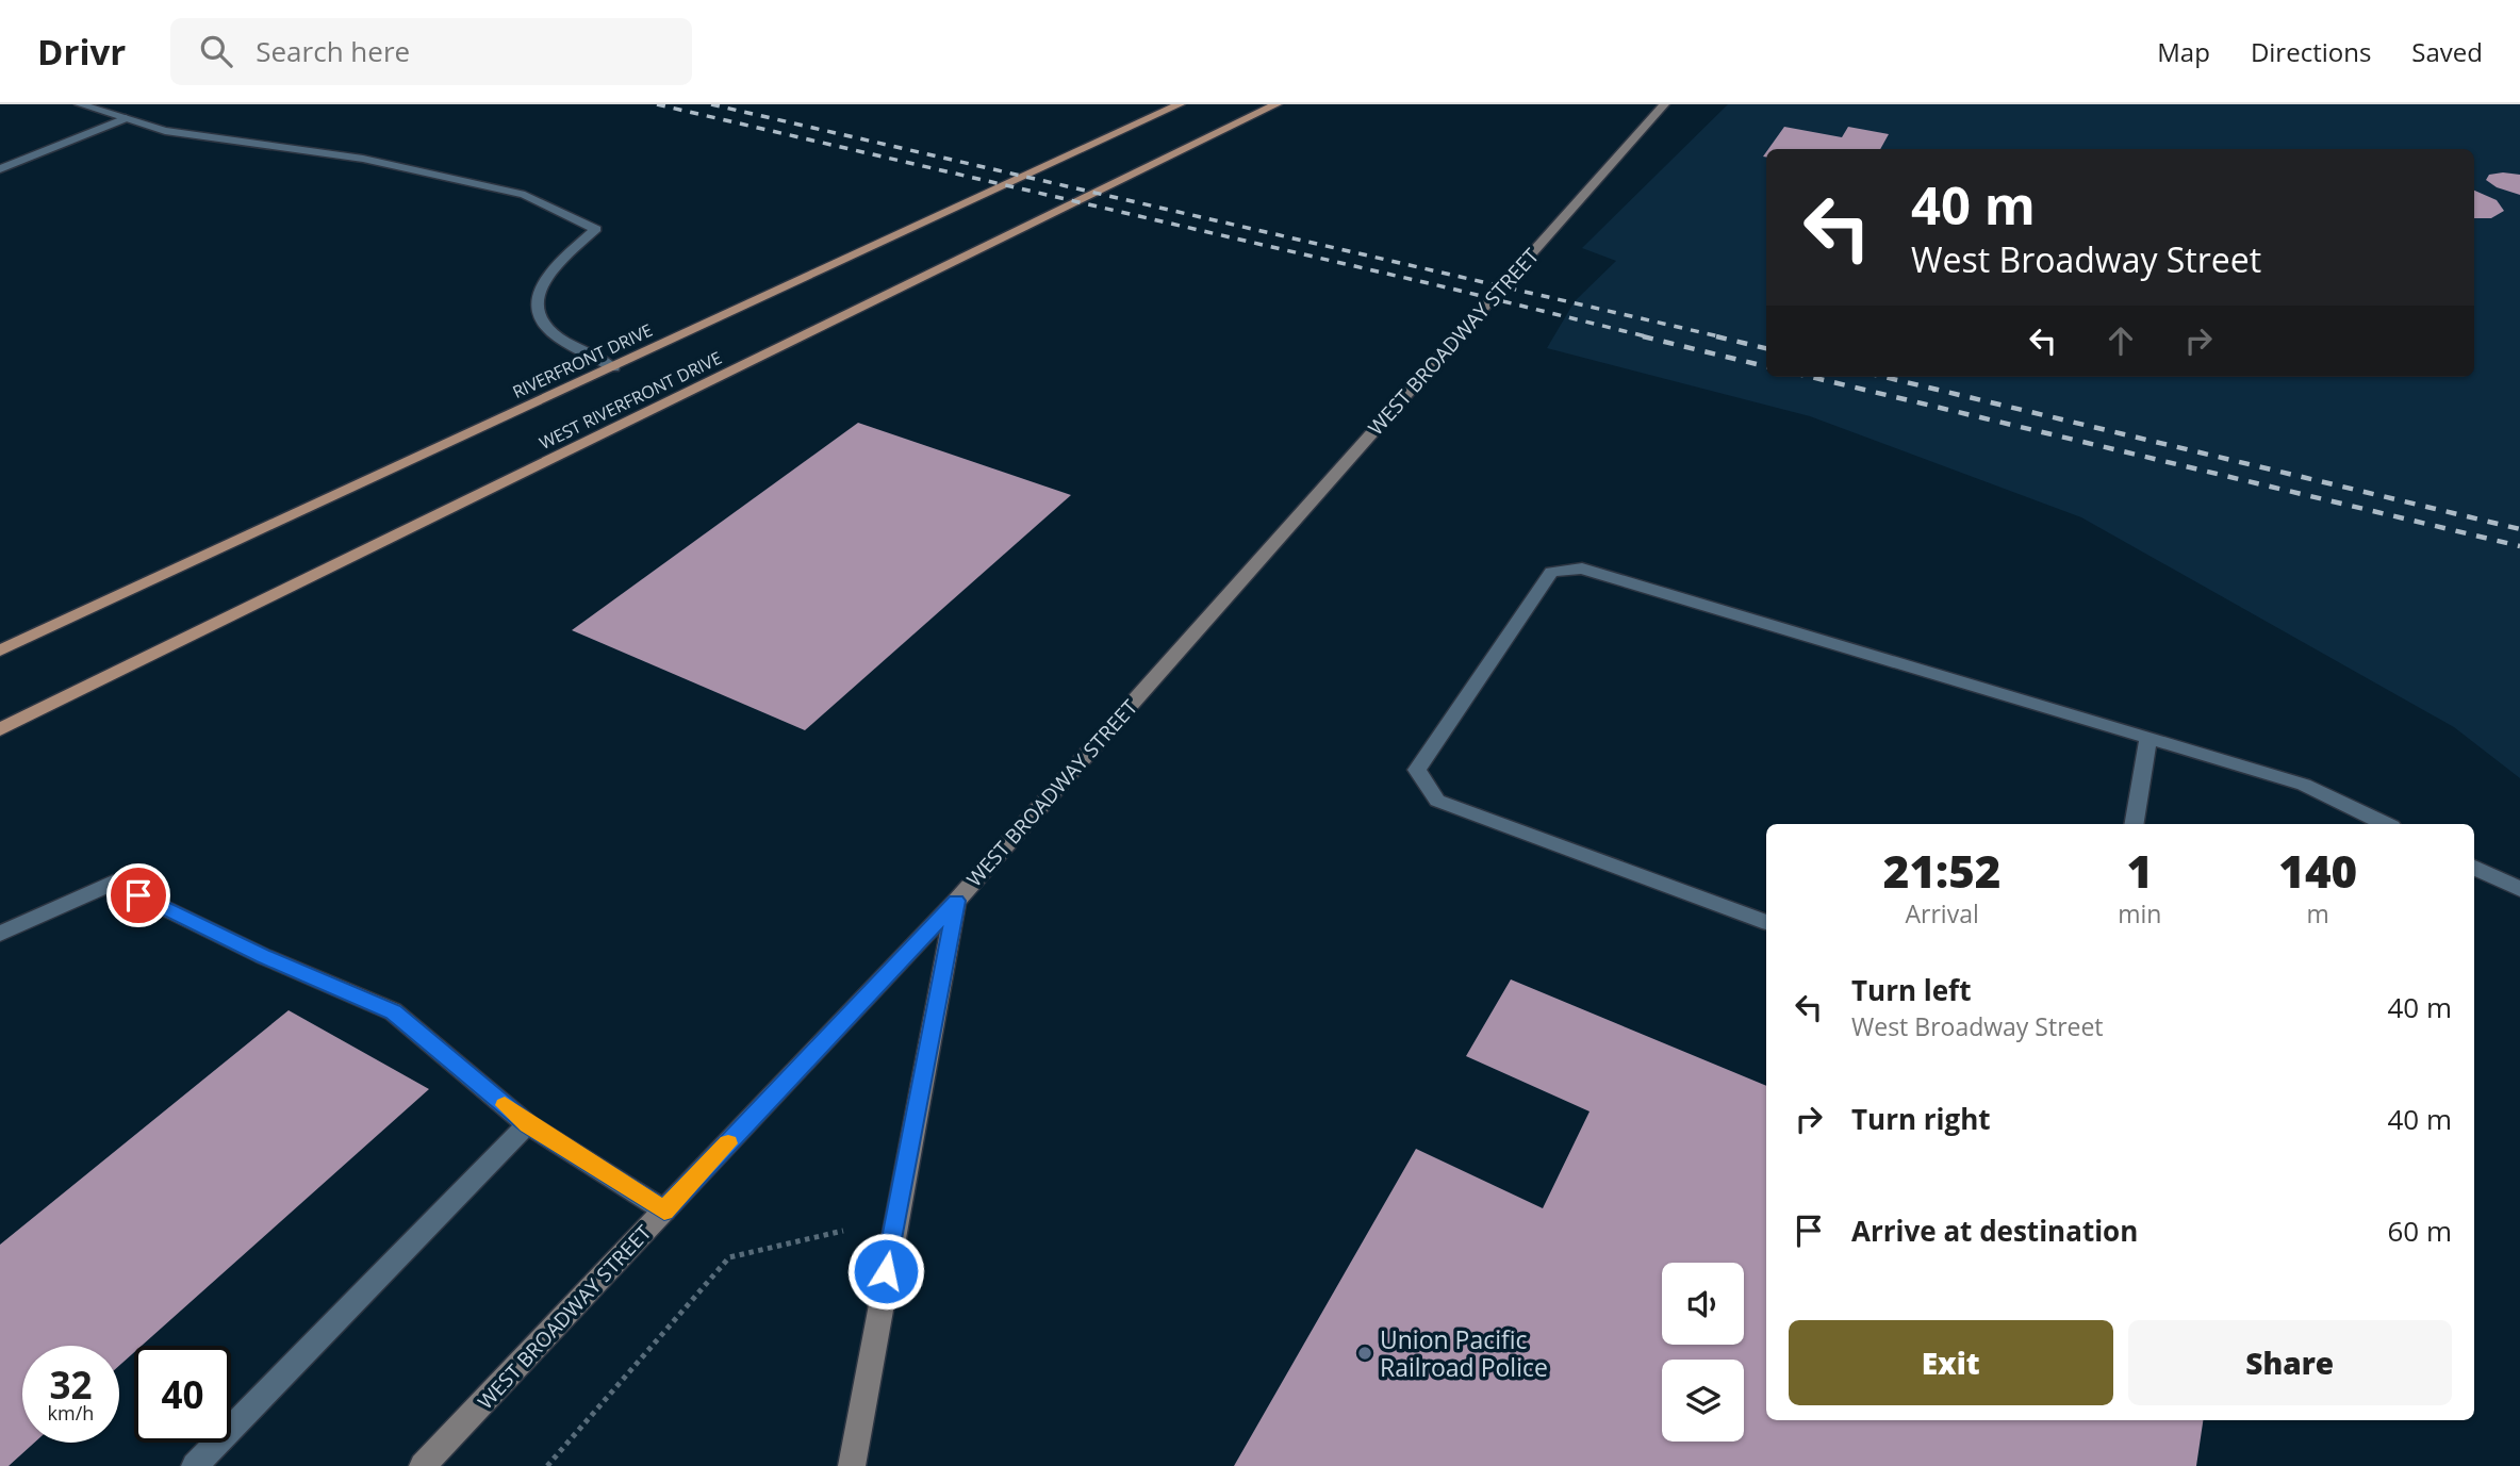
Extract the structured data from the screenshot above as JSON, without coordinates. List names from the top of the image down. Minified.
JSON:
{"streets":{"main road":["WEST BROADWAY STREET","RIVERFRONT DRIVE","WEST RIVERFRONT DRIVE"]},"places":["Union Pacific Railroad Police"],"page":{"header":"Drivr","search":"Search here","nav":["Map","Directions","Saved"],"turn":["40 m","West Broadway Street"],"eta":["21:52","Arrival","1","min","140","m"],"list":[{"name":"Turn left","note":"West Broadway Street","value":"40 m"},{"name":"Turn right","value":"40 m"},{"name":"Arrive at destination","value":"60 m"}],"buttons":["Exit","Share"],"speed":"32 km/h","limit":"40"}}
